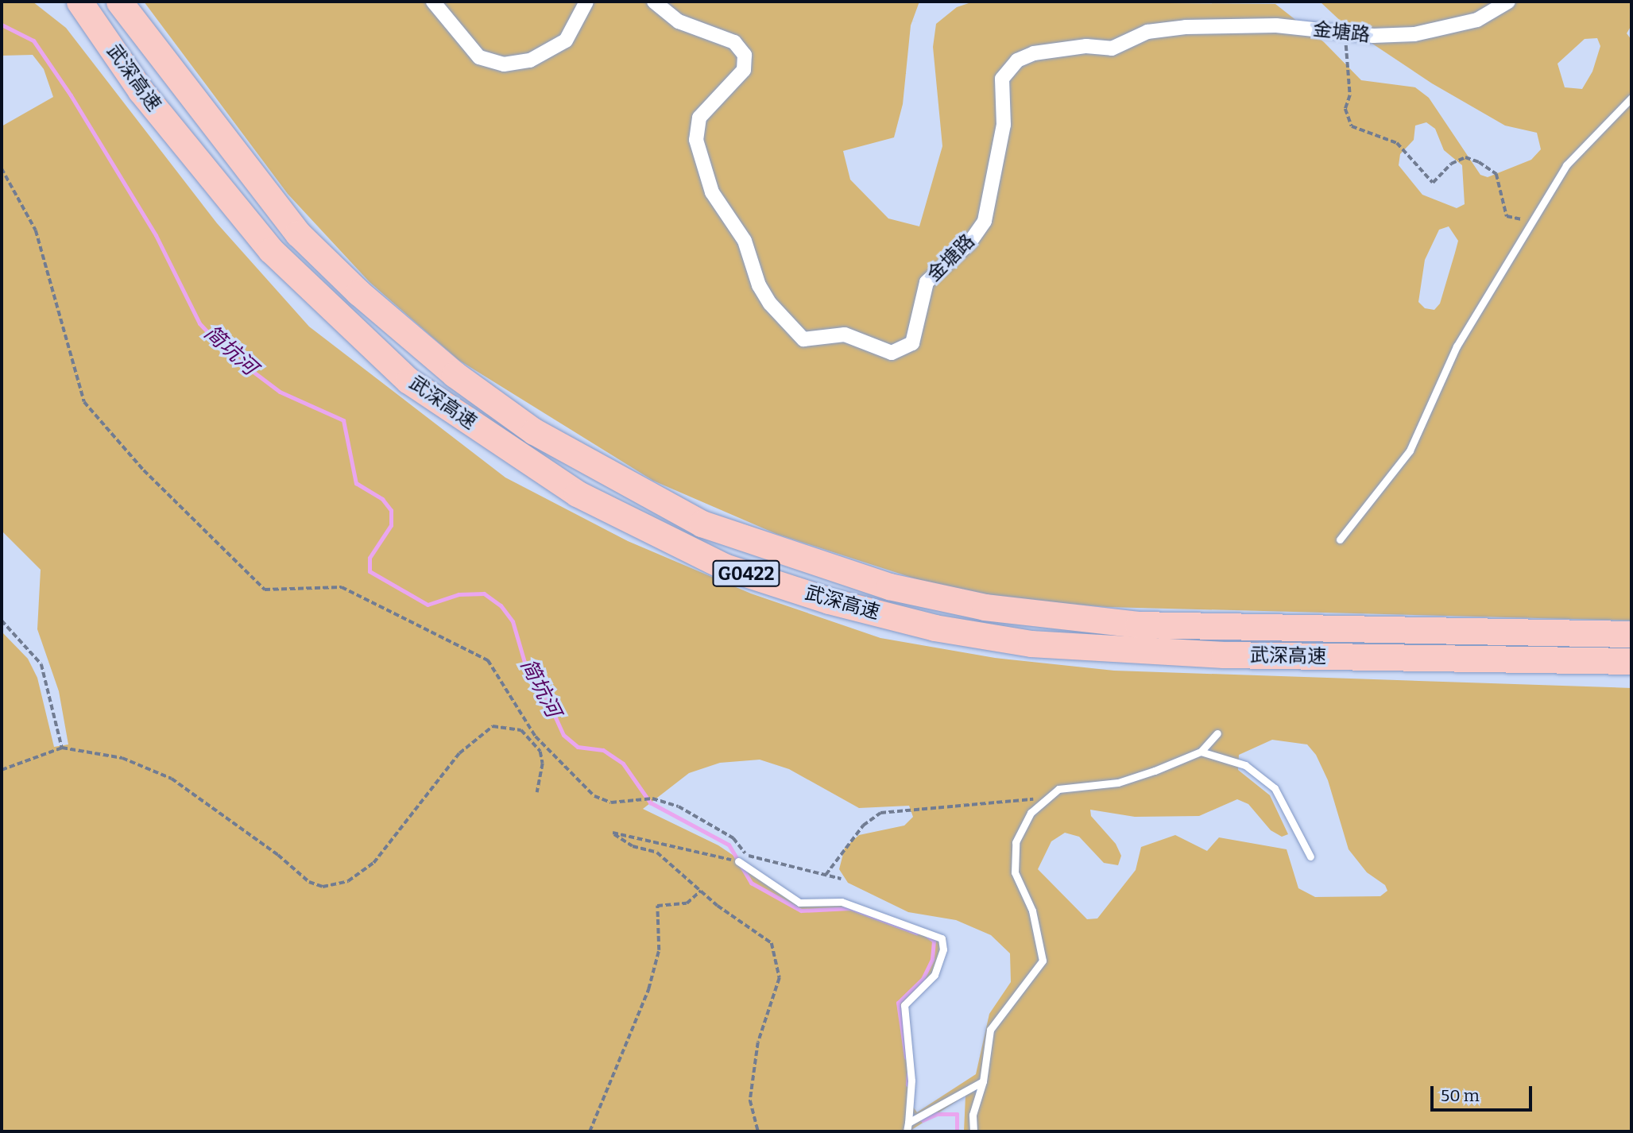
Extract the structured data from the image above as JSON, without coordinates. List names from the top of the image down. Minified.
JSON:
{"streets":{"highway":["武深高速","G0422"],"street":["金塘路"]},"water":["简坑河"],"scale_bar":"50 m"}
